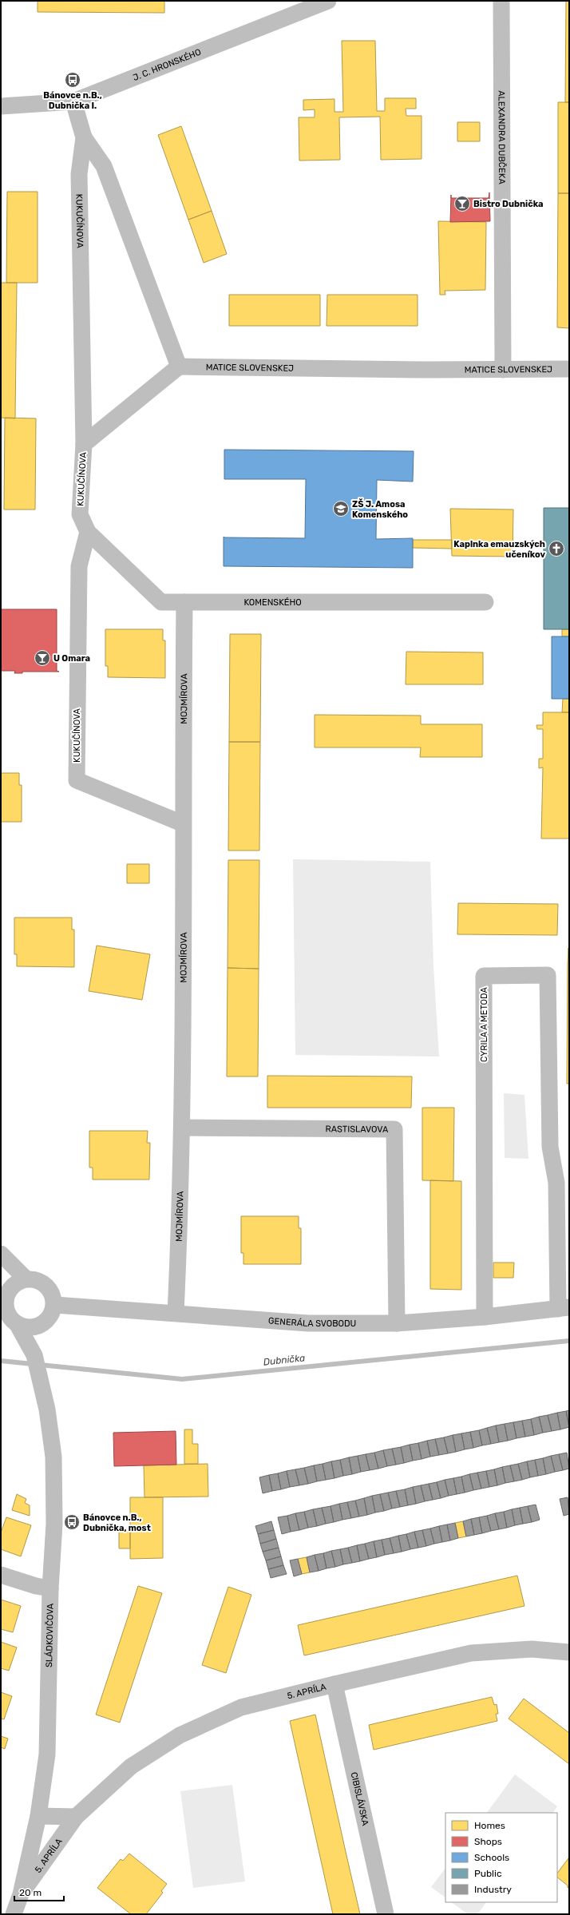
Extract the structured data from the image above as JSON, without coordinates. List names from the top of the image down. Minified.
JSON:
{"streets":{"street":["J. C. HRONSKÉHO","ALEXANDRA DUBČEKA","KUKUČÍNOVA","MATICE SLOVENSKEJ","KOMENSKÉHO","MOJMÍROVA","CYRILA A METODA","RASTISLAVOVA","GENERÁLA SVOBODU","SLÁDKOVIČOVA","5. APRÍLA","CIBISLÁVSKA"]},"crossings":[["J. C. HRONSKÉHO","KUKUČÍNOVA"],["ALEXANDRA DUBČEKA","MATICE SLOVENSKEJ"],["KUKUČÍNOVA","KOMENSKÉHO"],["KUKUČÍNOVA","MOJMÍROVA"],["KOMENSKÉHO","MOJMÍROVA"],["MOJMÍROVA","RASTISLAVOVA"],["MOJMÍROVA","GENERÁLA SVOBODU"],["CYRILA A METODA","GENERÁLA SVOBODU"],["RASTISLAVOVA","GENERÁLA SVOBODU"],["GENERÁLA SVOBODU","SLÁDKOVIČOVA"],["SLÁDKOVIČOVA","5. APRÍLA"],["5. APRÍLA","CIBISLÁVSKA"]],"water":["Dubnička"],"places":{"bus stop":["Bánovce n.B., Dubnička I.","Bánovce n.B., Dubnička, most"],"bar":["Bistro Dubnička","U Omara"],"school or university":["ZŠ J. Amosa Komenského"],"church":["Kaplnka emauzských učeníkov"]},"legend":["Homes","Shops","Schools","Public","Industry"],"scale_bar":"20 m"}
